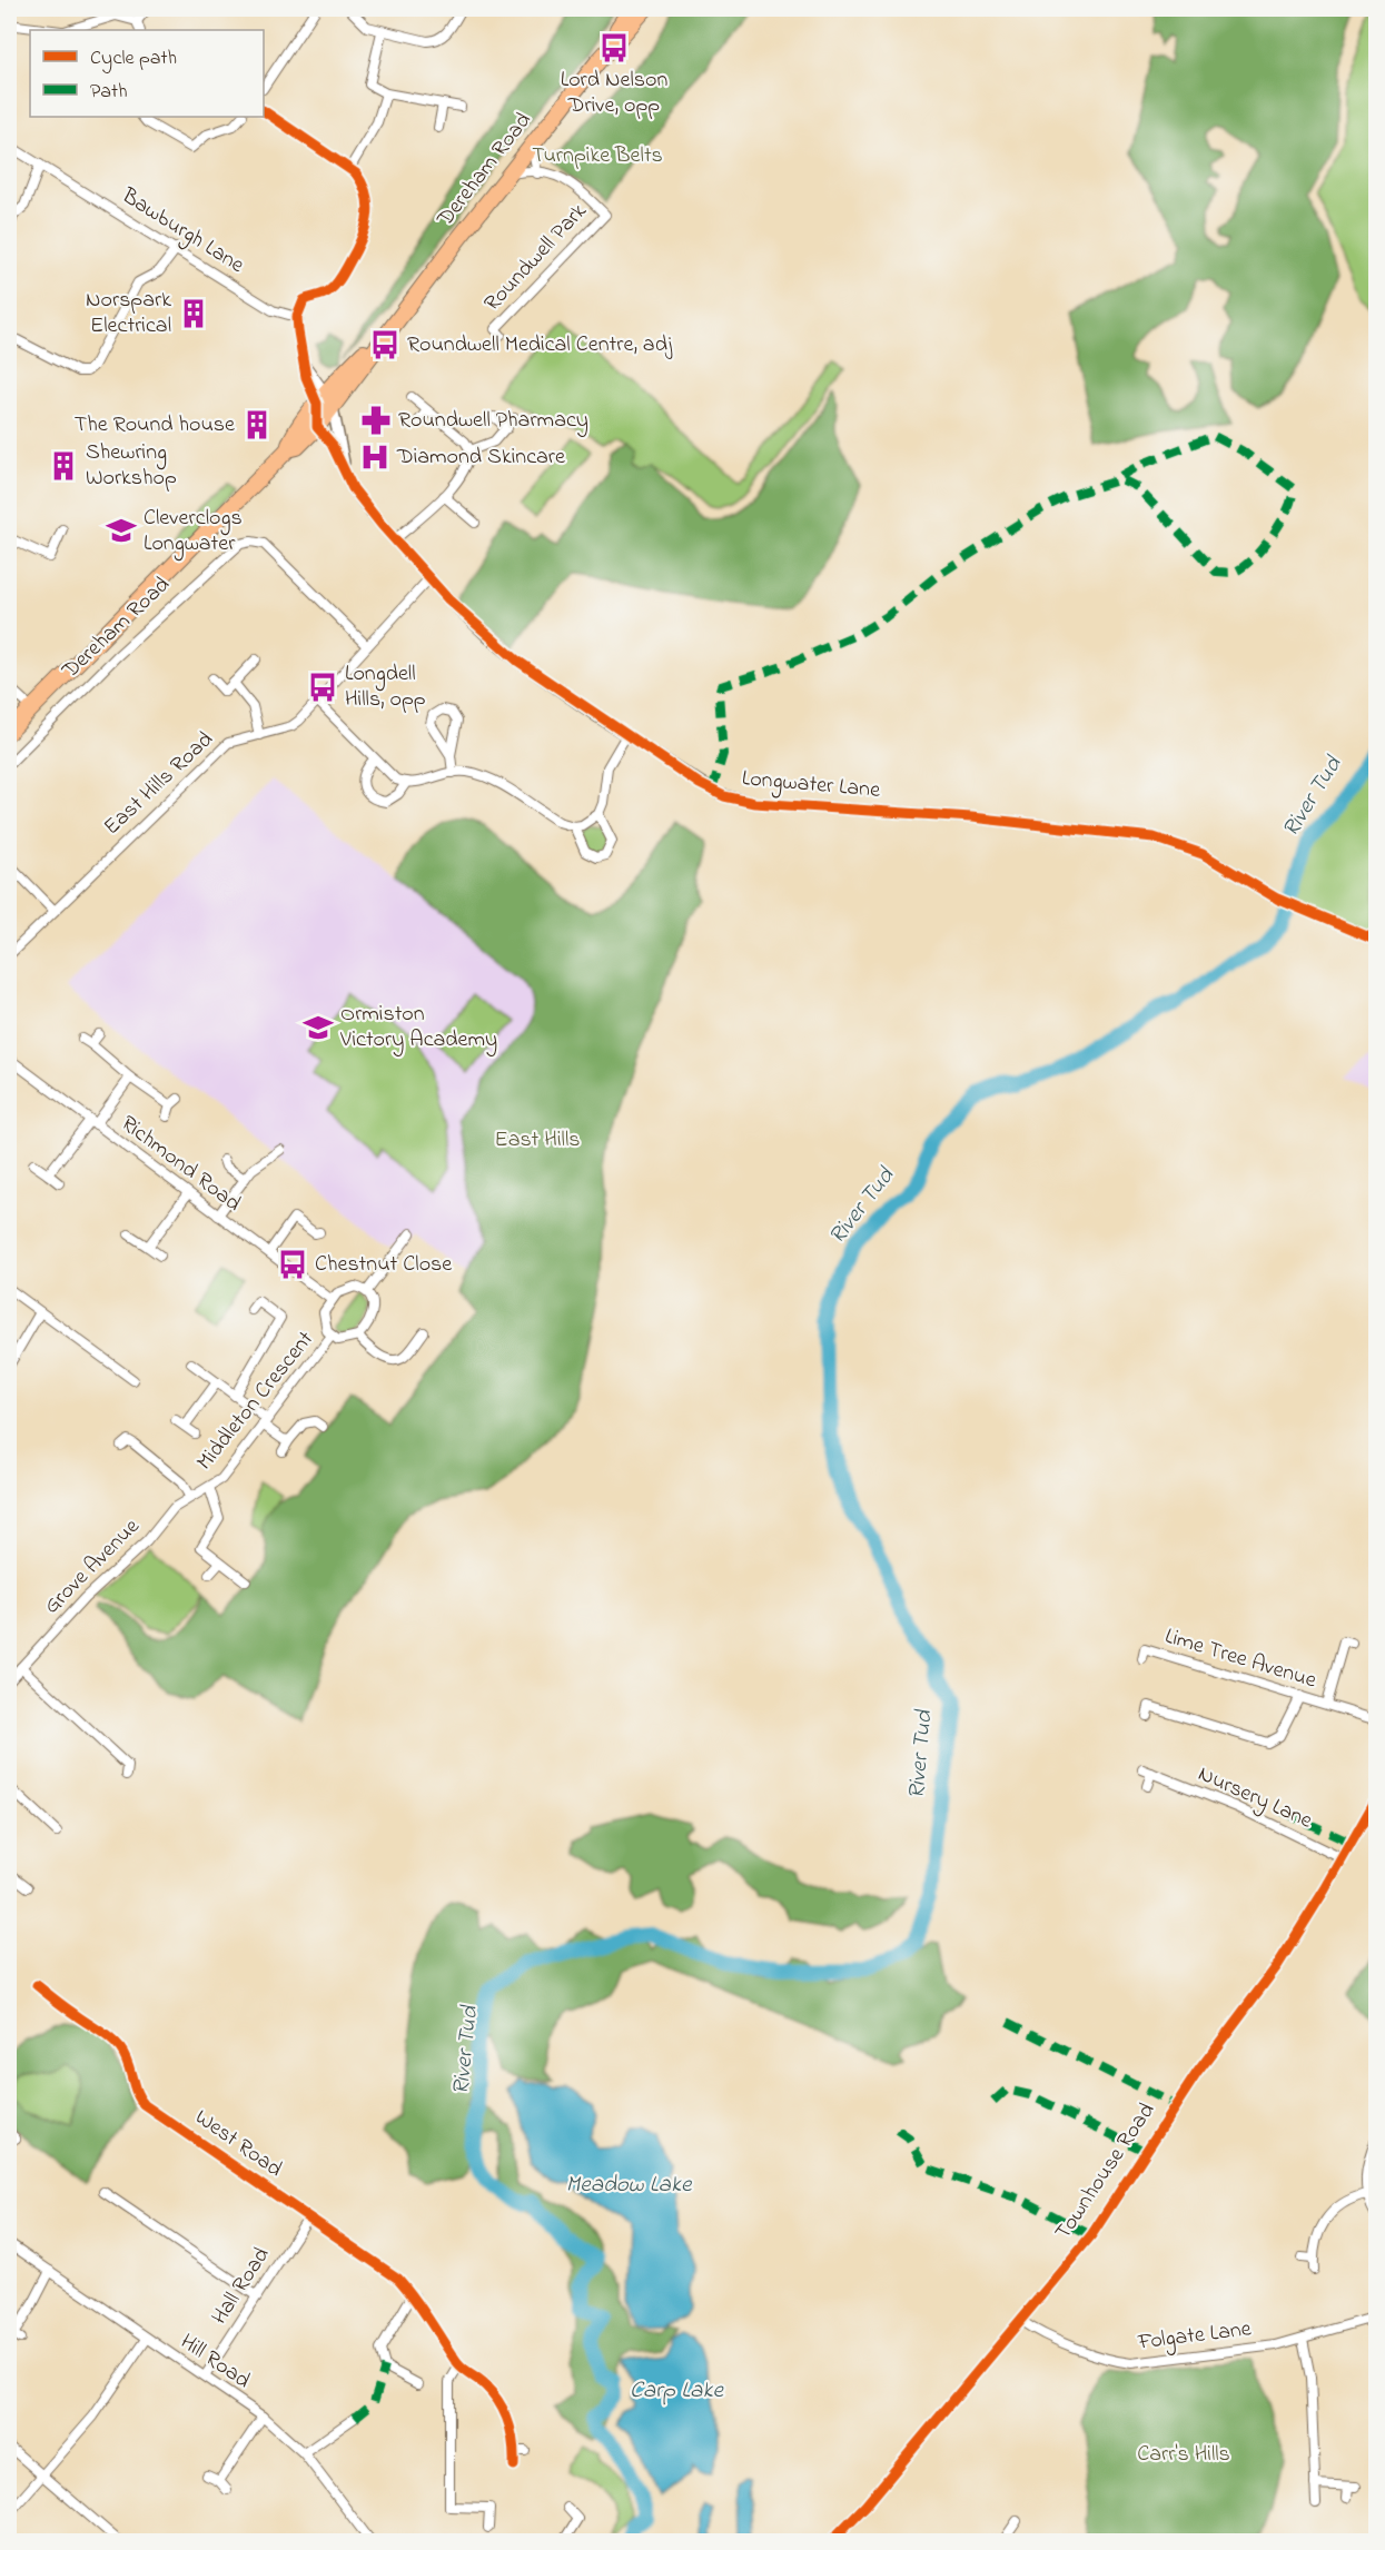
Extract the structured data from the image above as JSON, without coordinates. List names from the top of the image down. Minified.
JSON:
{"streets":{"highway":["Dereham Road"],"street":["Bawburgh Lane","Roundwell Park","East Hills Road","Longwater Lane","Richmond Road","Middleton Crescent","Grove Avenue","Lime Tree Avenue","Nursery Lane","West Road","Townhouse Road","Hall Road","Folgate Lane","Hill Road"]},"crossings":[["Dereham Road","Roundwell Park"],["Dereham Road","East Hills Road"],["Dereham Road","Longwater Lane"],["East Hills Road","Longwater Lane"],["Richmond Road","Middleton Crescent"],["Middleton Crescent","Grove Avenue"],["Nursery Lane","Townhouse Road"],["West Road","Hall Road"],["Townhouse Road","Folgate Lane"],["Hall Road","Hill Road"]],"water":["River Tud","Meadow Lake","Carp Lake"],"parks":["Turnpike Belts","East Hills","Carr's Hills"],"places":{"bus stop":["Lord Nelson Drive, opp","Roundwell Medical Centre, adj","Longdell Hills, opp","Chestnut Close"],"building":["Norspark Electrical","The Round house","Shewring Workshop"],"pharmacy":["Roundwell Pharmacy"],"hospital":["Diamond Skincare"],"school or university":["Cleverclogs Longwater","Ormiston Victory Academy"]},"legend":["Cycle path","Path"]}
